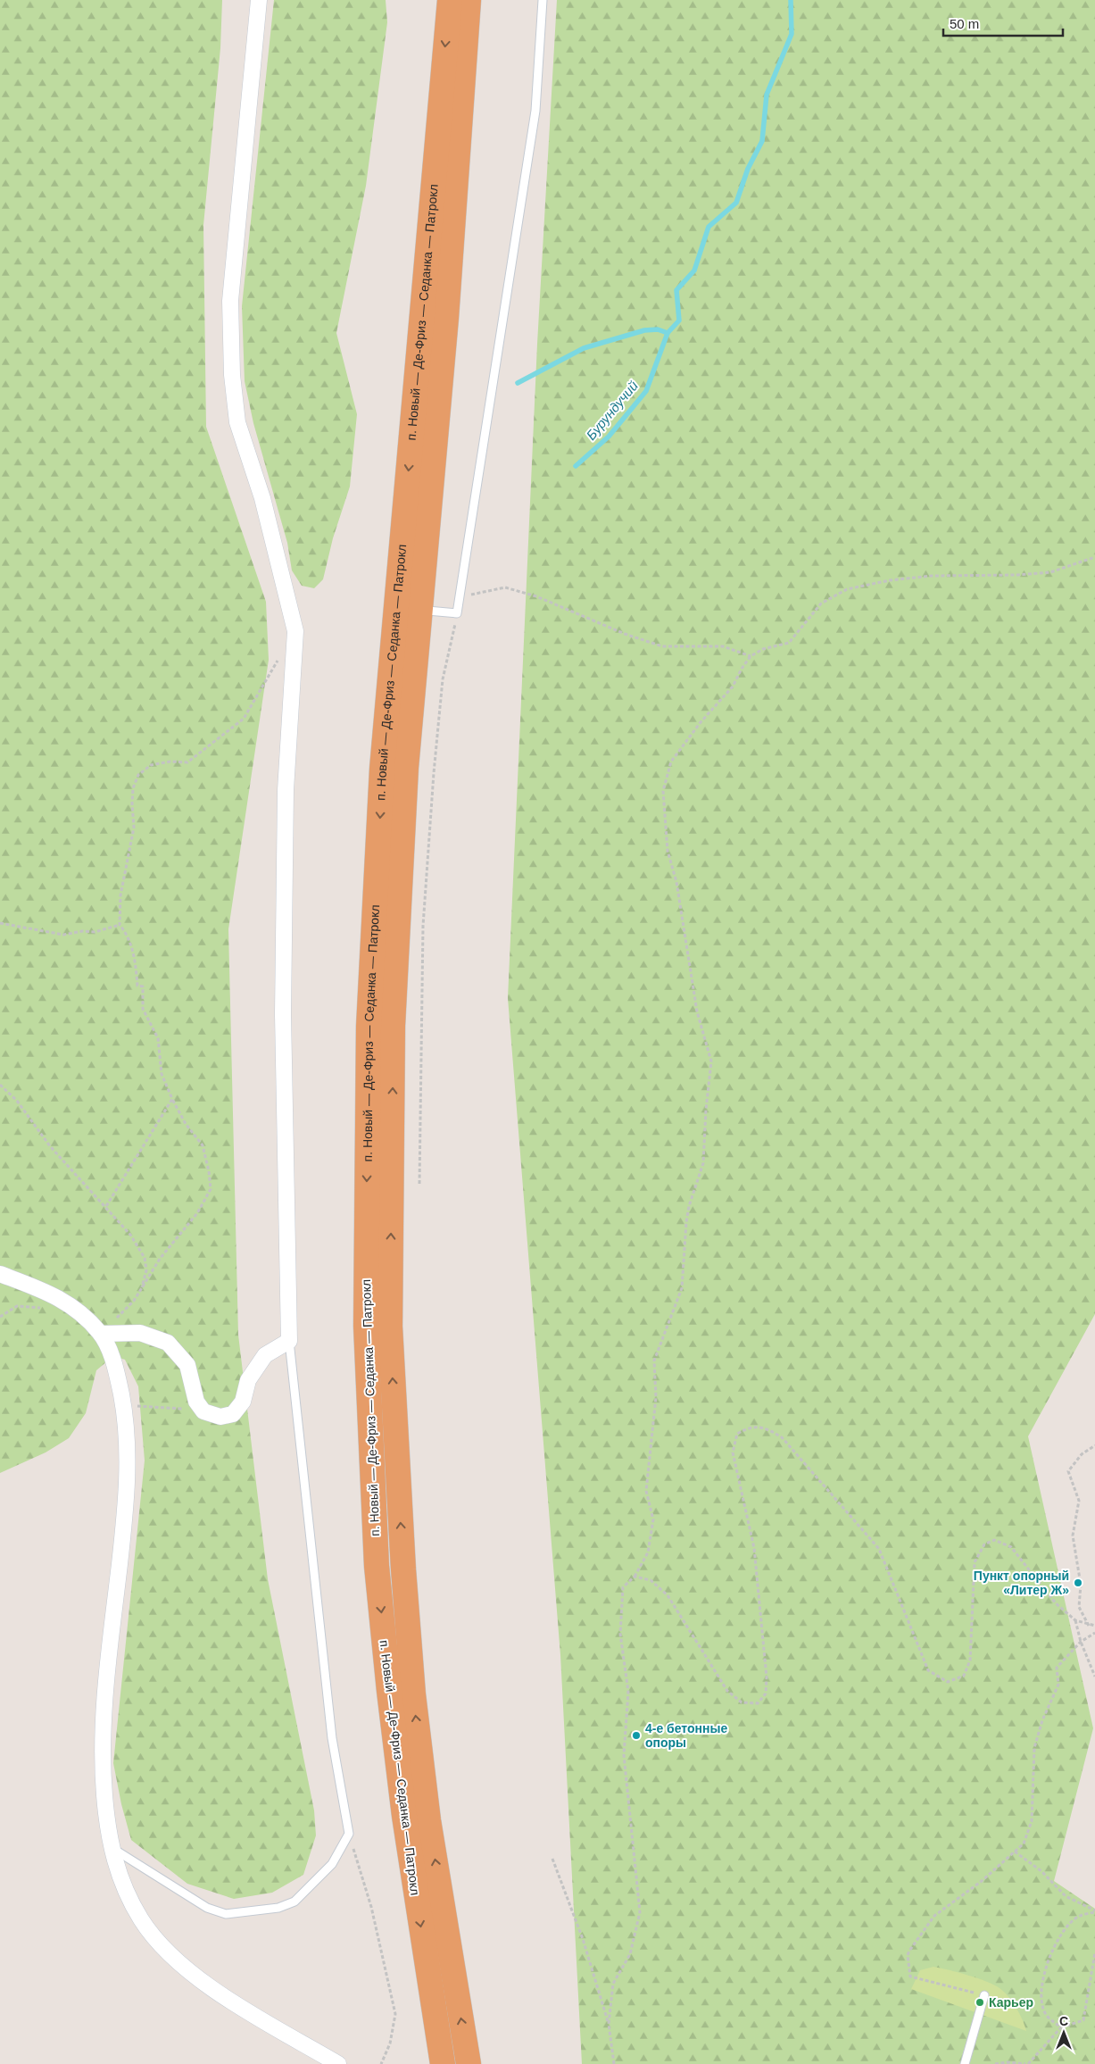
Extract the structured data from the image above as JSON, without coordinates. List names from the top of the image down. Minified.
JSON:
{"streets":{"highway":["п. Новый — Де-Фриз — Седанка — Патрокл"]},"water":["Бурундучий"],"places":["Пункт опорный «Литер Ж»","4-е бетонные опоры","Карьер"],"scale_bar":"50 m","north":"top"}
